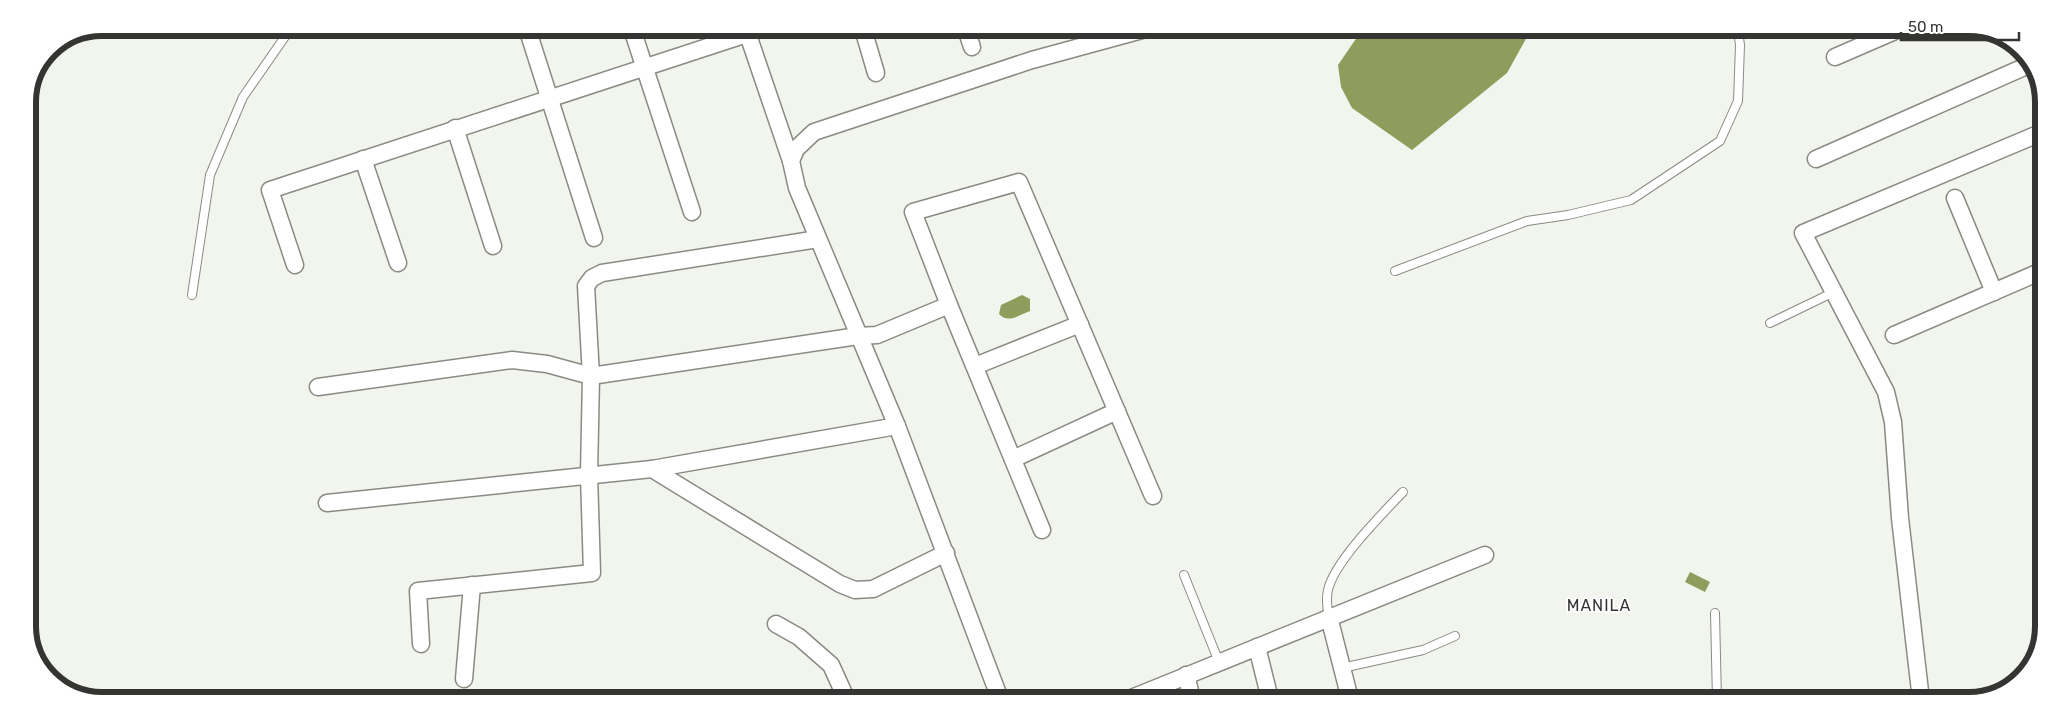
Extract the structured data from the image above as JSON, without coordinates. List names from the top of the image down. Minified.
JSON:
{"districts":["MANILA"],"scale_bar":"50 m"}
